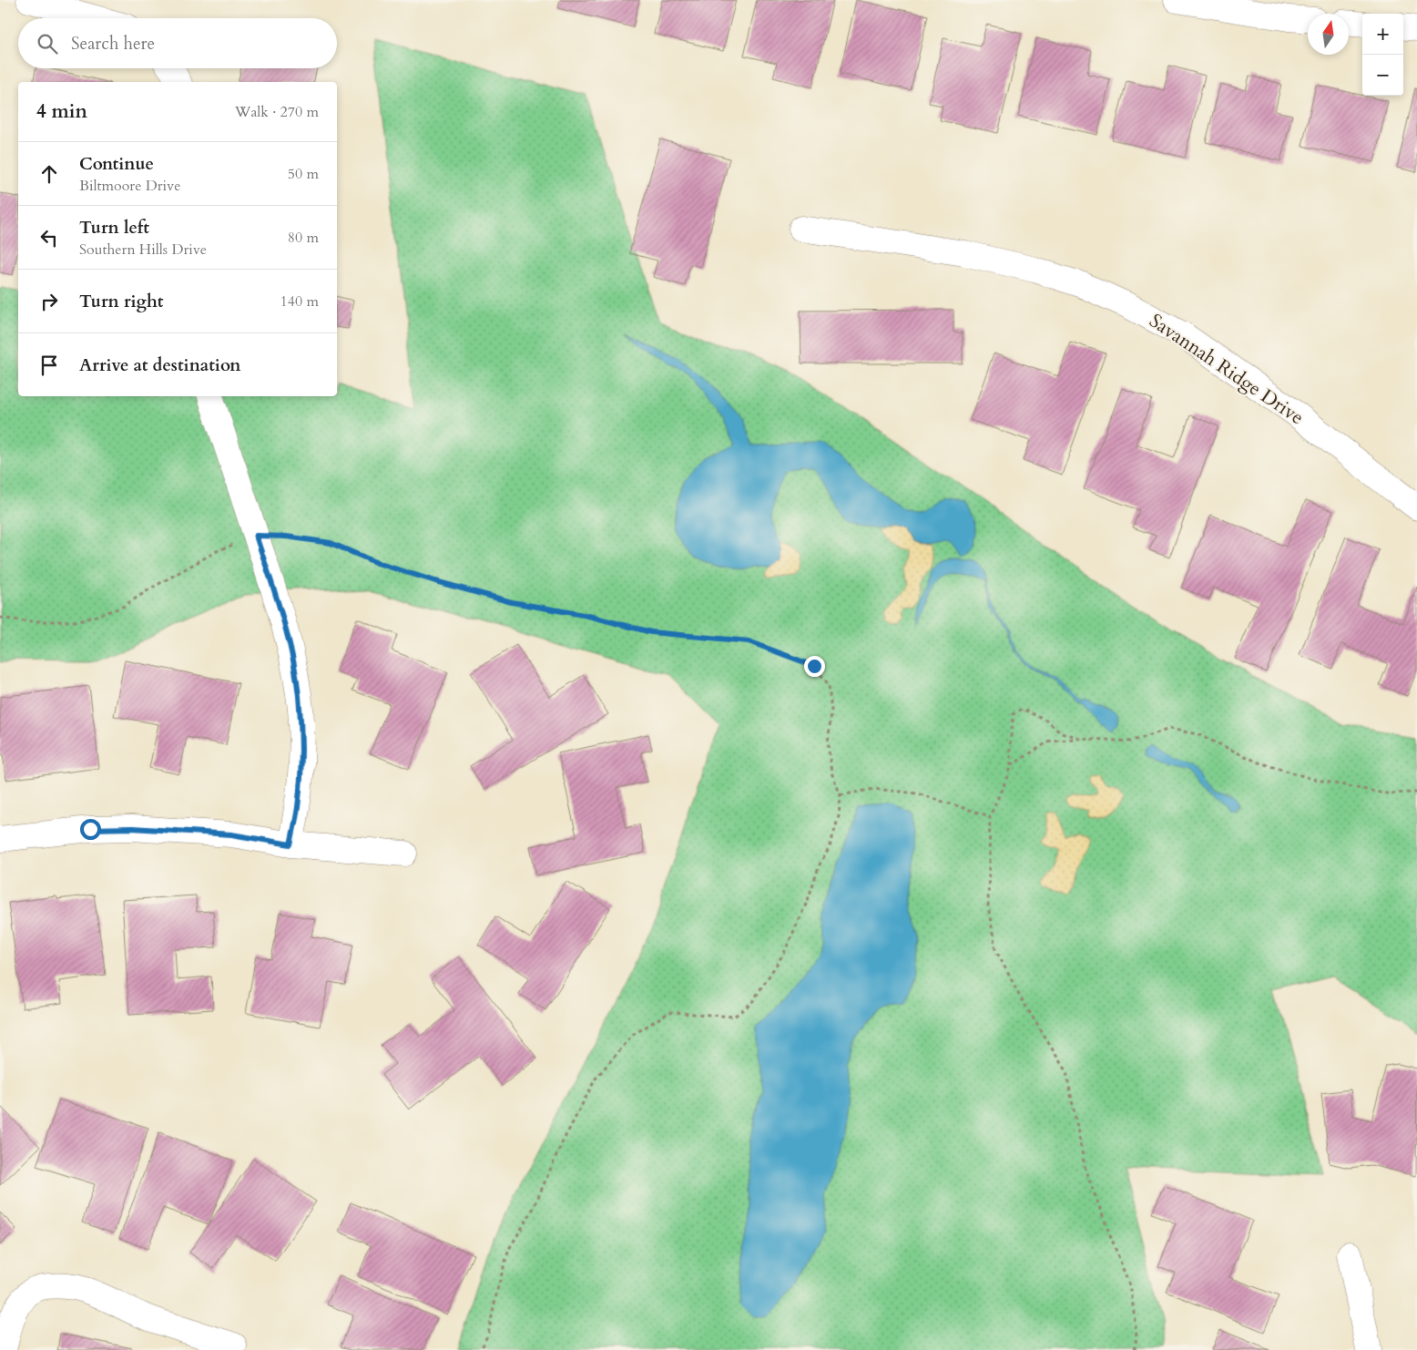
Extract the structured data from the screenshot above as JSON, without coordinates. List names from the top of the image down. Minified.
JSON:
{"streets":{"street":["Savannah Ridge Drive"]},"north":"top","page":{"map_buttons":["+","−"],"search":"Search here","heading":["4 min","Walk · 270 m"],"list":[["Continue","Biltmoore Drive","50 m"],["Turn left","Southern Hills Drive","80 m"],["Turn right","140 m"],"Arrive at destination"]}}
